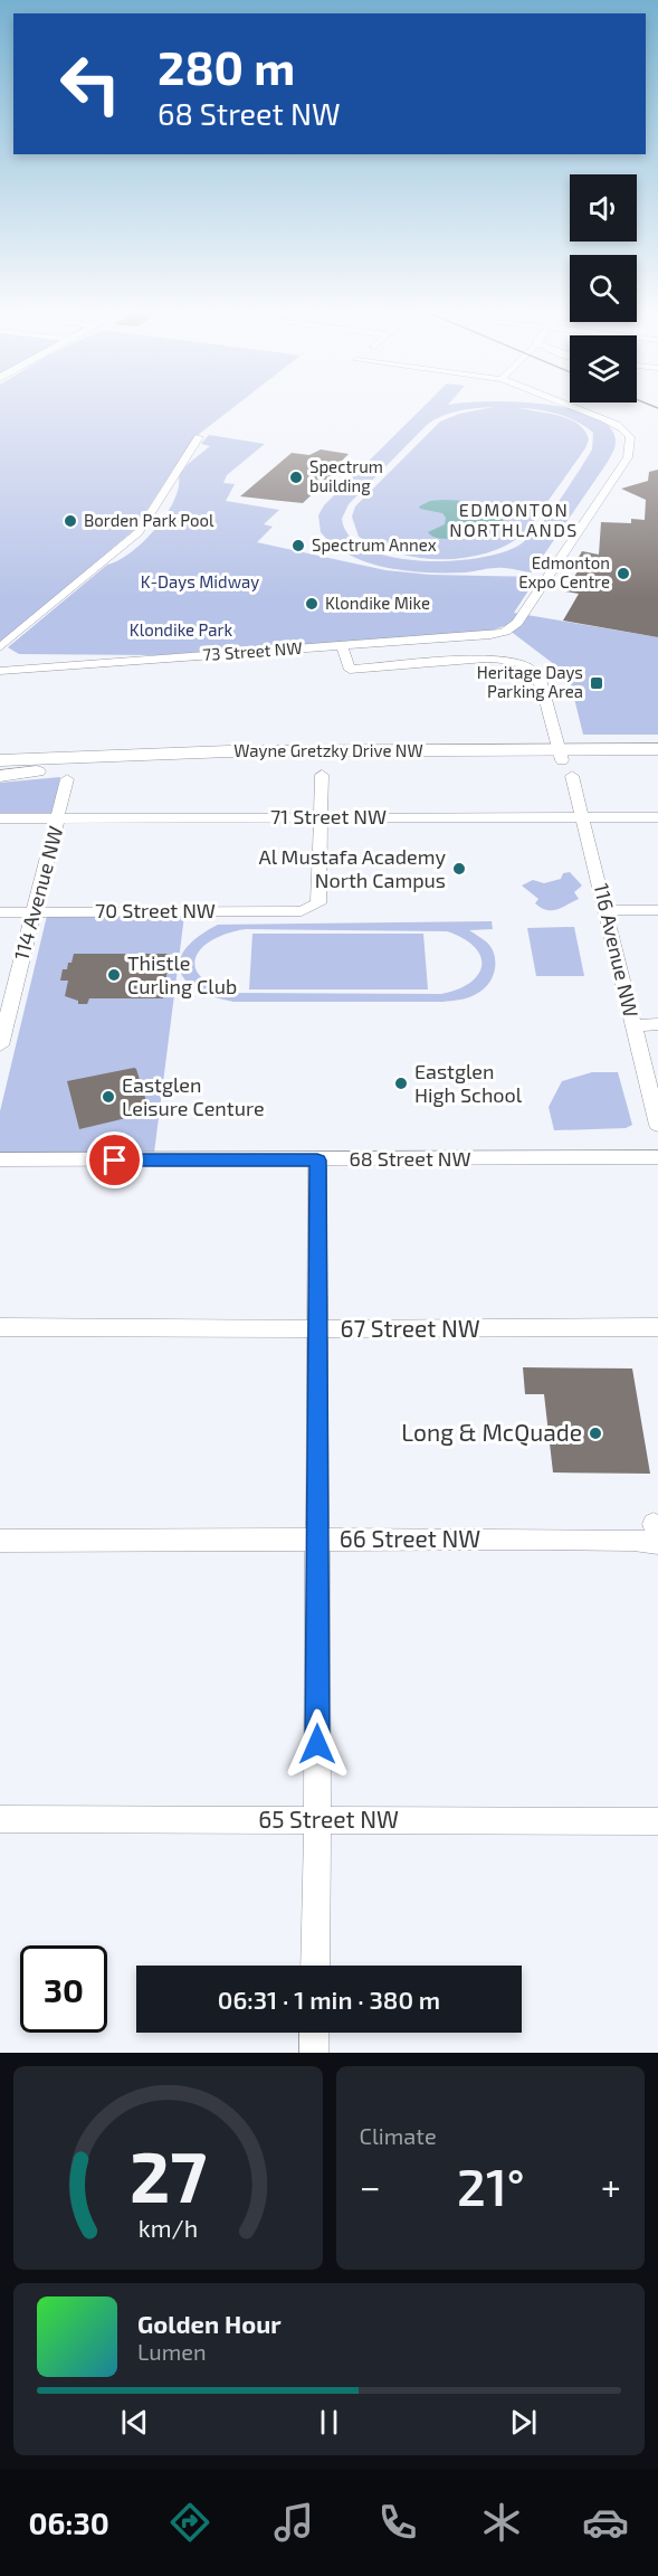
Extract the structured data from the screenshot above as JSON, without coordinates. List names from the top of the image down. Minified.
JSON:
{"streets":{"main road":["Wayne Gretzky Drive NW"],"street":["73 Street NW","71 Street NW","114 Avenue NW","70 Street NW","116 Avenue NW","68 Street NW","67 Street NW","66 Street NW","65 Street NW"]},"crossings":[["73 Street NW","116 Avenue NW"],["Wayne Gretzky Drive NW","114 Avenue NW"],["Wayne Gretzky Drive NW","116 Avenue NW"],["71 Street NW","114 Avenue NW"],["71 Street NW","70 Street NW"],["71 Street NW","116 Avenue NW"],["114 Avenue NW","70 Street NW"]],"districts":["EDMONTON NORTHLANDS"],"parks":["K-Days Midway","Klondike Park"],"places":{"other":["Spectrum building","Borden Park Pool","Spectrum Annex","Edmonton Expo Centre","Klondike Mike","Al Mustafa Academy North Campus","Thistle Curling Club","Eastglen High School","Eastglen Leisure Centure","Long & McQuade"],"transit":["Heritage Days Parking Area"]},"page":{"turn":["280 m","68 Street NW"],"limit":"30","trip":"06:31 · 1 min · 380 m","tile":"Climate","heat":["−","21°","+"],"song":["Golden Hour","Lumen"],"tabs":"06:30","gauge":["27","km/h"]}}
